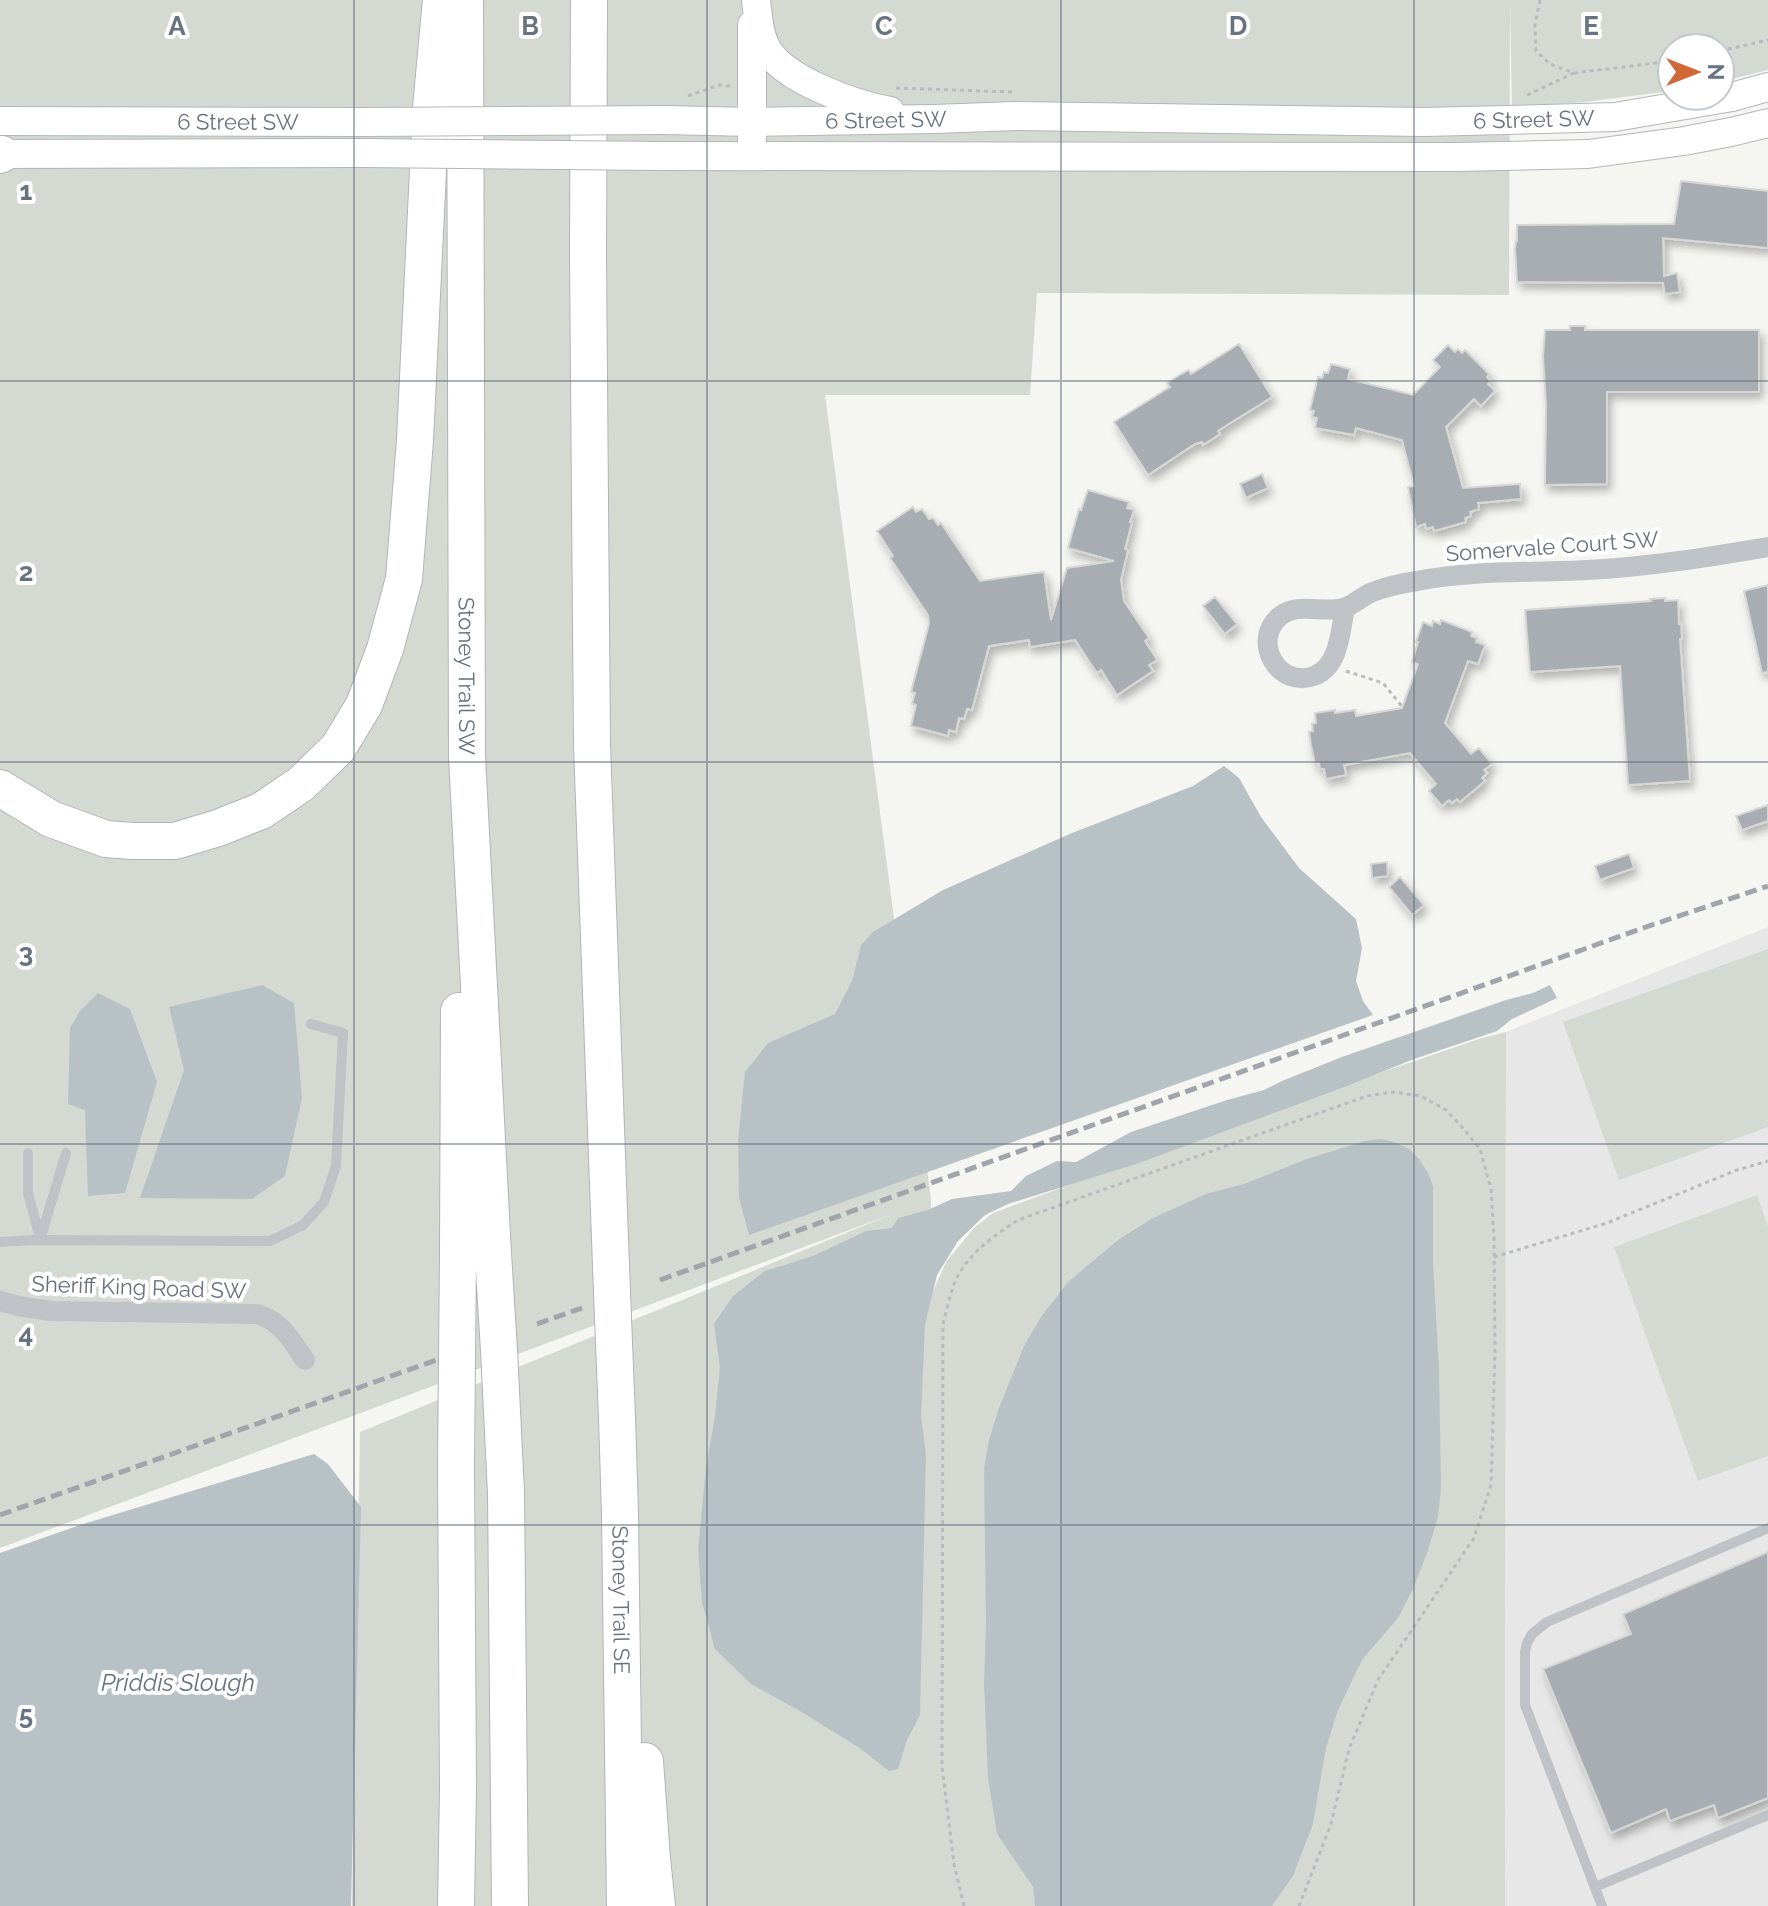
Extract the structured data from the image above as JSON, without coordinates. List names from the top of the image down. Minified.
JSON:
{"streets":{"highway":["Stoney Trail SW","Stoney Trail SE"],"main road":["6 Street SW"],"street":["Somervale Court SW","Sheriff King Road SW"]},"water":["Priddis Slough"],"north":"right","grid":{"columns":["A","B","C","D","E"],"rows":["1","2","3","4","5"]}}
